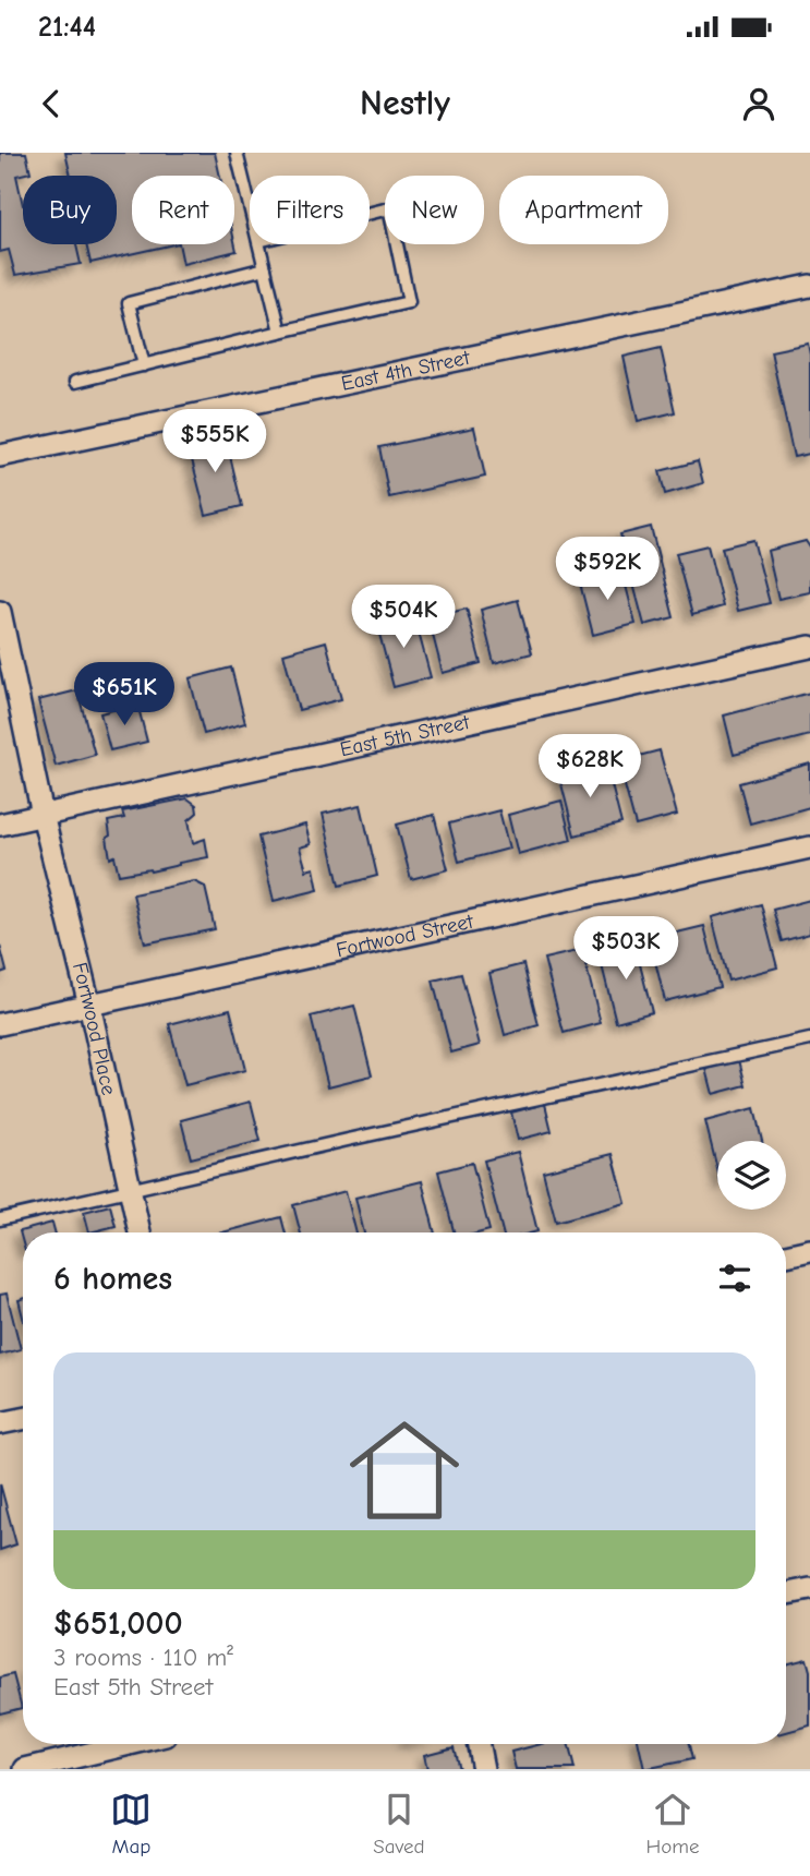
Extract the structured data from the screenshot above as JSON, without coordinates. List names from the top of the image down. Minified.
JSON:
{"streets":{"street":["East 4th Street","East 5th Street","Fortwood Street","Fortwood Place"]},"crossings":[["East 5th Street","Fortwood Place"],["Fortwood Street","Fortwood Place"]],"page":{"status":"21:44","header":"Nestly","chip":["Buy","Rent","Filters","New","Apartment"],"price":["$555K","$592K","$504K","$651K","$628K","$503K"],"heading":"6 homes","list":[{"name":"$651,000","note":"3 rooms · 110 m² · East 5th Street"}],"tabs":["Map","Saved","Home"]}}
